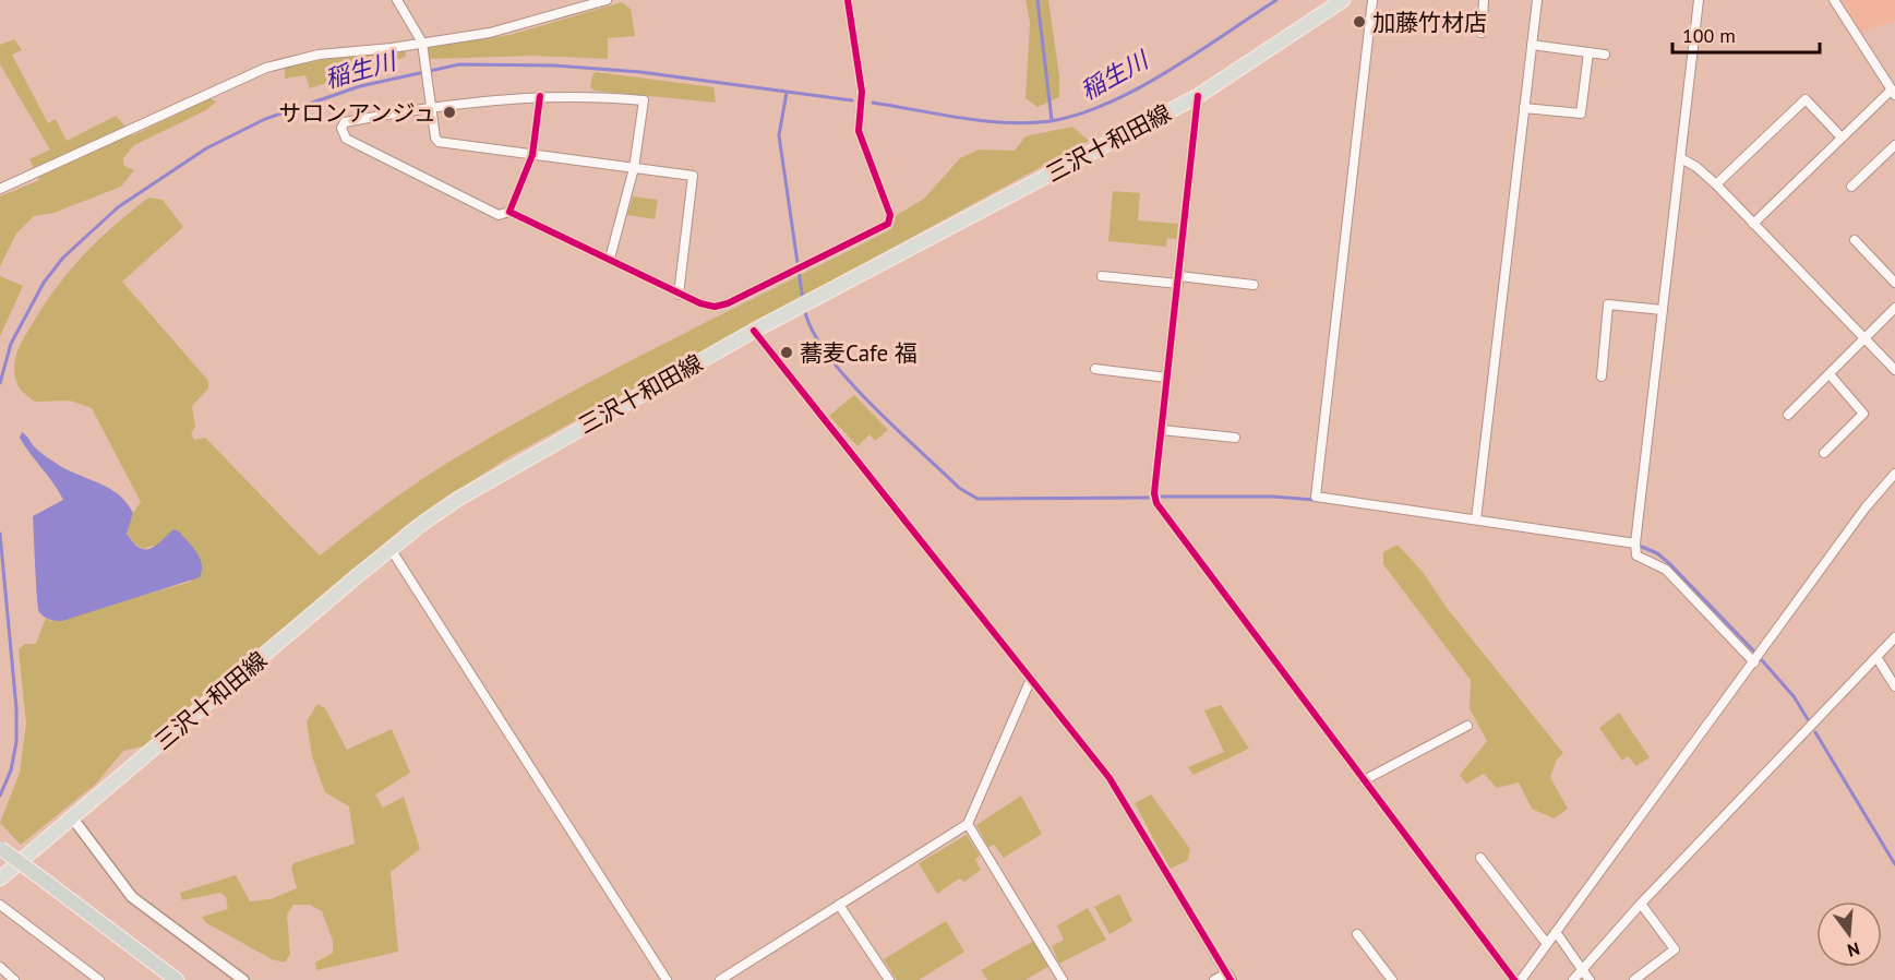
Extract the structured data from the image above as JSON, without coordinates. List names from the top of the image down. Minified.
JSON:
{"streets":{"main road":["三沢十和田線"]},"water":["稲生川"],"places":["加藤竹材店","サロンアンジュ","蕎麦Cafe 福"],"scale_bar":"100 m","north":"bottom"}
